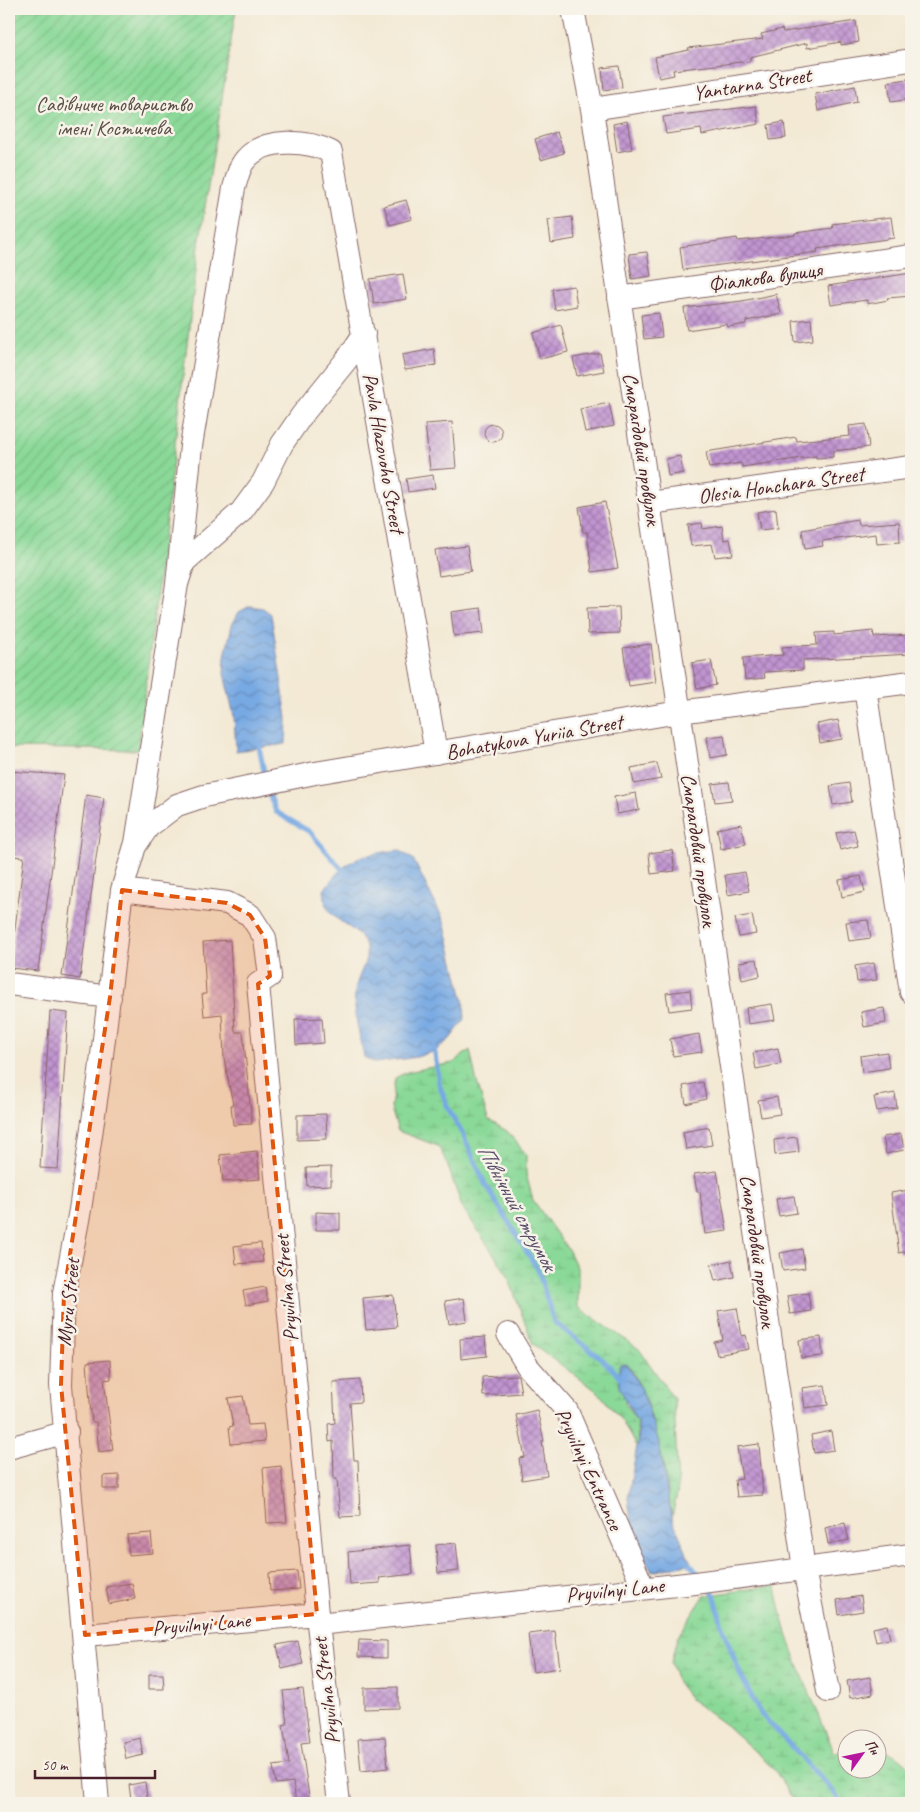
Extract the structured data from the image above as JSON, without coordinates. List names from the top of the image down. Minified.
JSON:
{"streets":{"street":["Yantarna Street","Фіалкова вулиця","Смарагдовий провулок","Pavla Hlazovoho Street","Olesia Honchara Street","Bohatykova Yuriia Street","Pryvilna Street","Myru Street","Pryvilnyi Entrance","Pryvilnyi Lane"]},"crossings":[["Yantarna Street","Смарагдовий провулок"],["Фіалкова вулиця","Смарагдовий провулок"],["Смарагдовий провулок","Olesia Honchara Street"],["Смарагдовий провулок","Bohatykova Yuriia Street"],["Смарагдовий провулок","Pryvilnyi Lane"],["Pavla Hlazovoho Street","Bohatykova Yuriia Street"],["Bohatykova Yuriia Street","Myru Street"],["Pryvilna Street","Myru Street"],["Pryvilna Street","Pryvilnyi Lane"],["Myru Street","Pryvilnyi Lane"],["Pryvilnyi Entrance","Pryvilnyi Lane"]],"water":["Північний струмок"],"parks":["Садівниче товариство імені Костичева"],"scale_bar":"50 m","north":"top right"}
